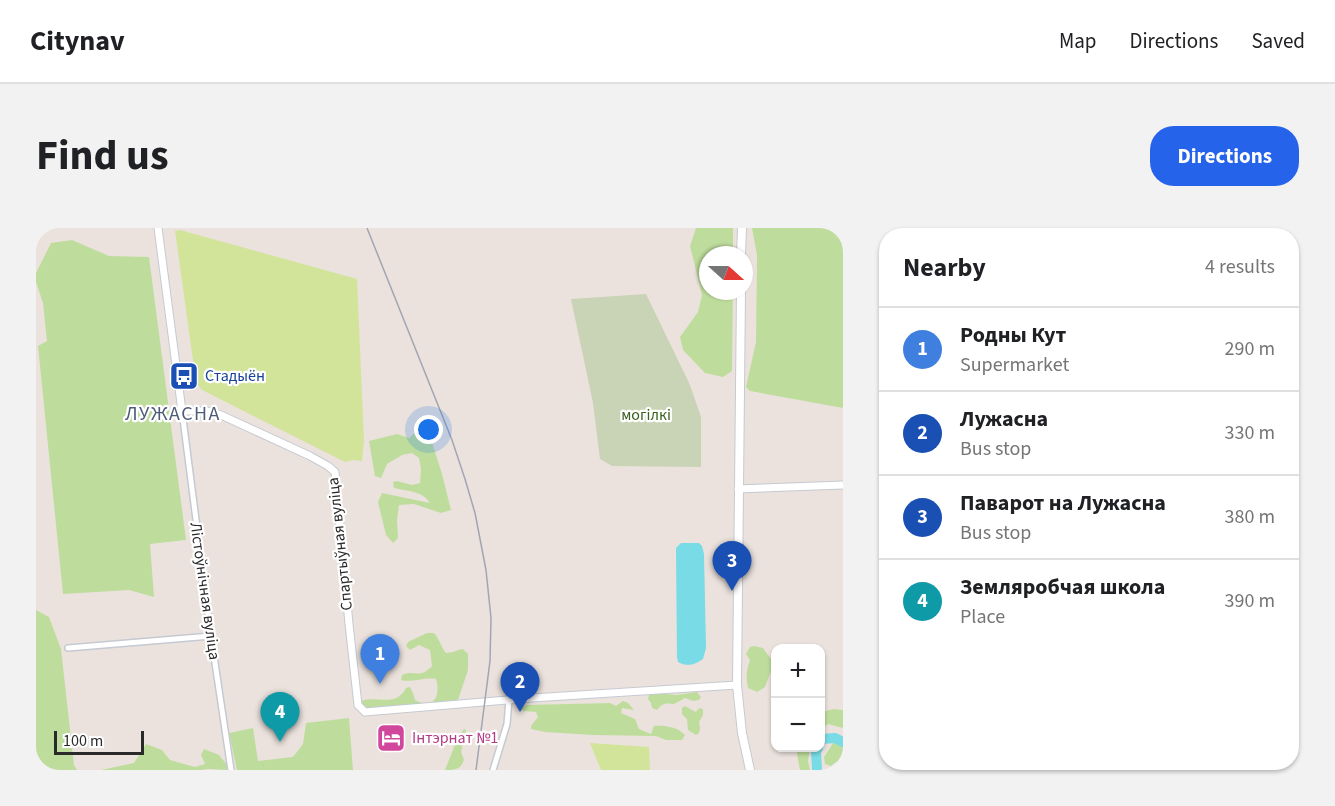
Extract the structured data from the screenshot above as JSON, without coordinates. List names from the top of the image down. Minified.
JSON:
{"streets":{"street":["Спартыўная вуліца","Лістоўнічная вуліца"]},"crossings":[["Спартыўная вуліца","Лістоўнічная вуліца"]],"districts":["ЛУЖАСНА"],"parks":["могілкі"],"places":{"bus stop":["Стадыён"],"hotel":["Інтэрнат №1"]},"scale_bar":"100 m","north":"right","page":{"header":"Citynav","nav":["Map","Directions","Saved"],"title":"Find us","buttons":"Directions","heading":["Nearby","4 results"],"list":[{"mark":"1","name":"Родны Кут","note":"Supermarket","value":"290 m"},{"mark":"2","name":"Лужасна","note":"Bus stop","value":"330 m"},{"mark":"3","name":"Паварот на Лужасна","note":"Bus stop","value":"380 m"},{"mark":"4","name":"Земляробчая школа","note":"Place","value":"390 m"}],"pins":["3","1","2","4"],"map_buttons":["+","−"],"scale":"100 m"}}
